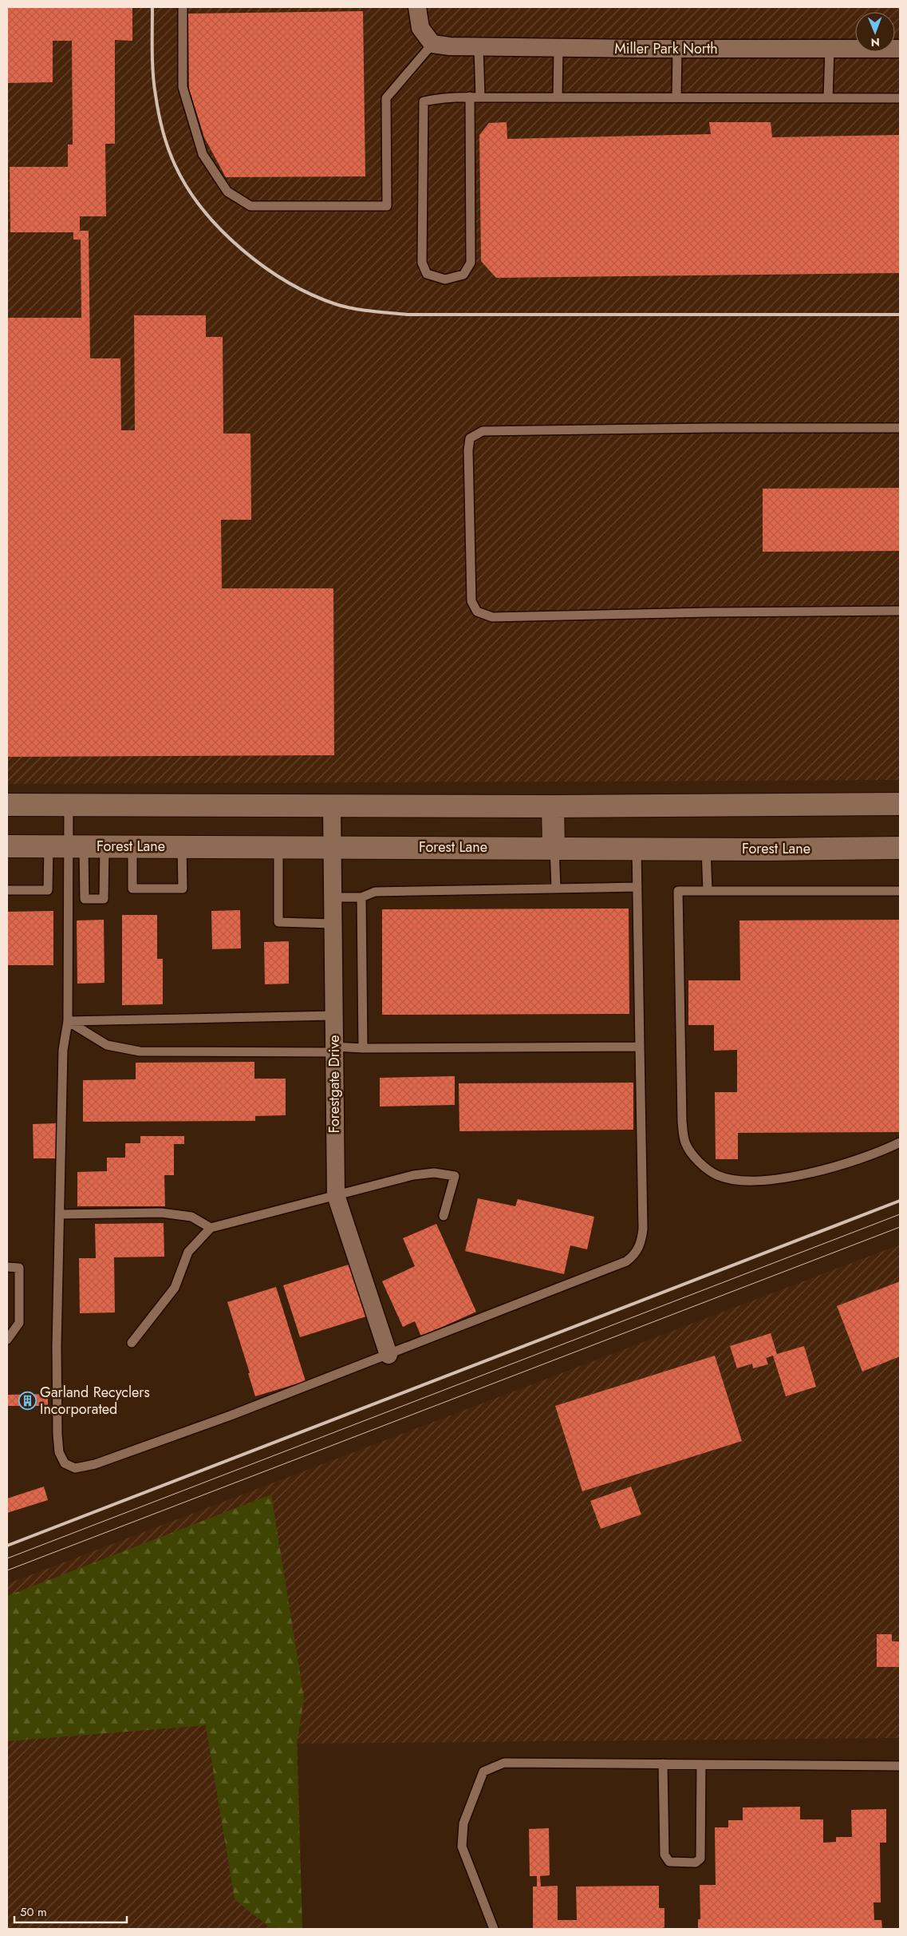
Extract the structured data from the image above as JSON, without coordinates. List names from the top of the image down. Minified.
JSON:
{"streets":{"main road":["Forest Lane"],"street":["Miller Park North","Forestgate Drive"]},"crossings":[["Forest Lane","Forestgate Drive"]],"places":{"building":["Garland Recyclers Incorporated"]},"scale_bar":"50 m","north":"bottom"}
